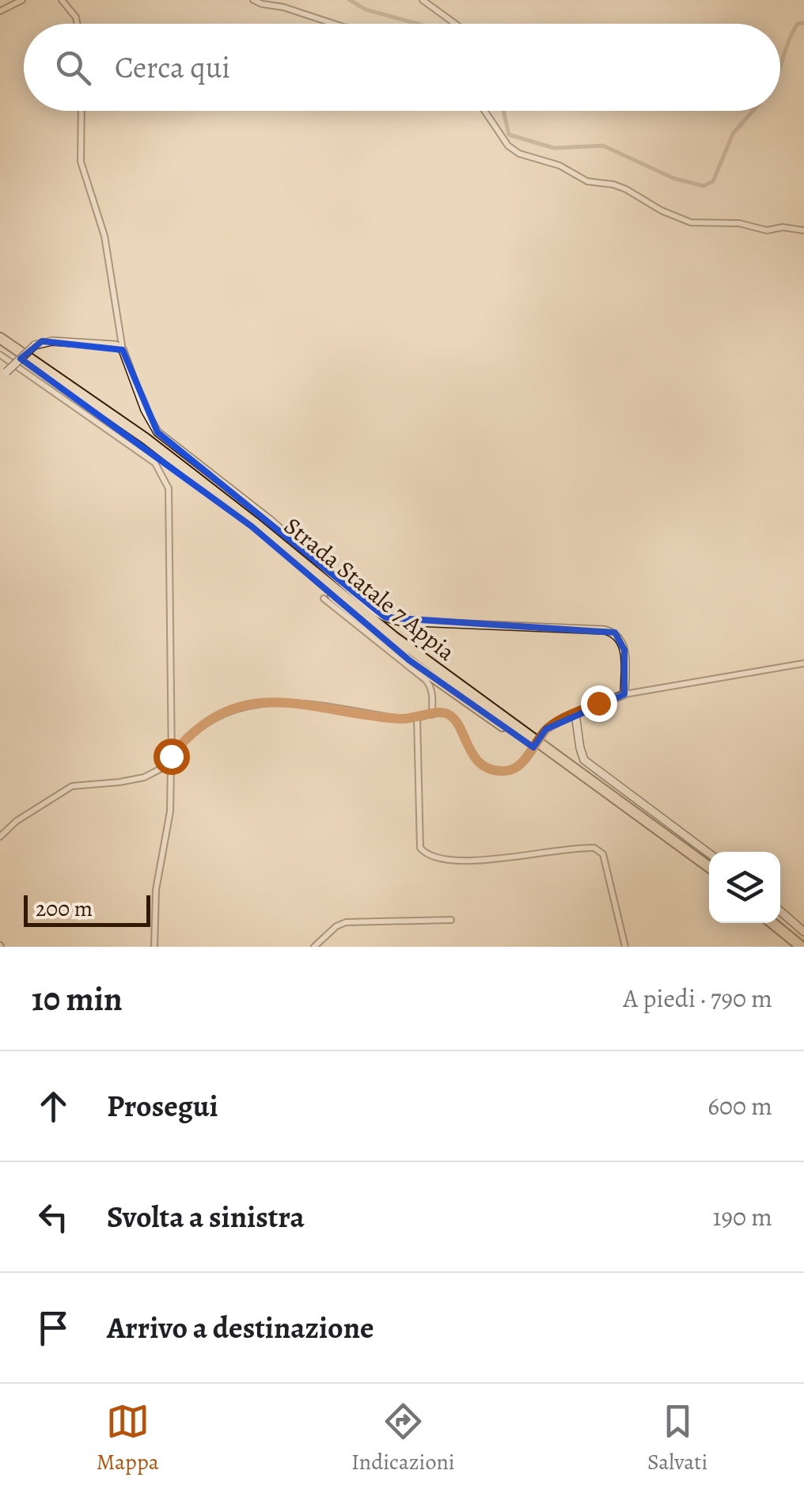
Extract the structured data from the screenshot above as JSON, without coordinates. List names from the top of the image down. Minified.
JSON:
{"streets":{"highway":["Strada Statale 7 Appia"]},"scale_bar":"200 m","page":{"search":"Cerca qui","scale":"200 m","heading":["10 min","A piedi · 790 m"],"list":[["Prosegui","600 m"],["Svolta a sinistra","190 m"],"Arrivo a destinazione"],"nav":["Mappa","Indicazioni","Salvati"]}}
